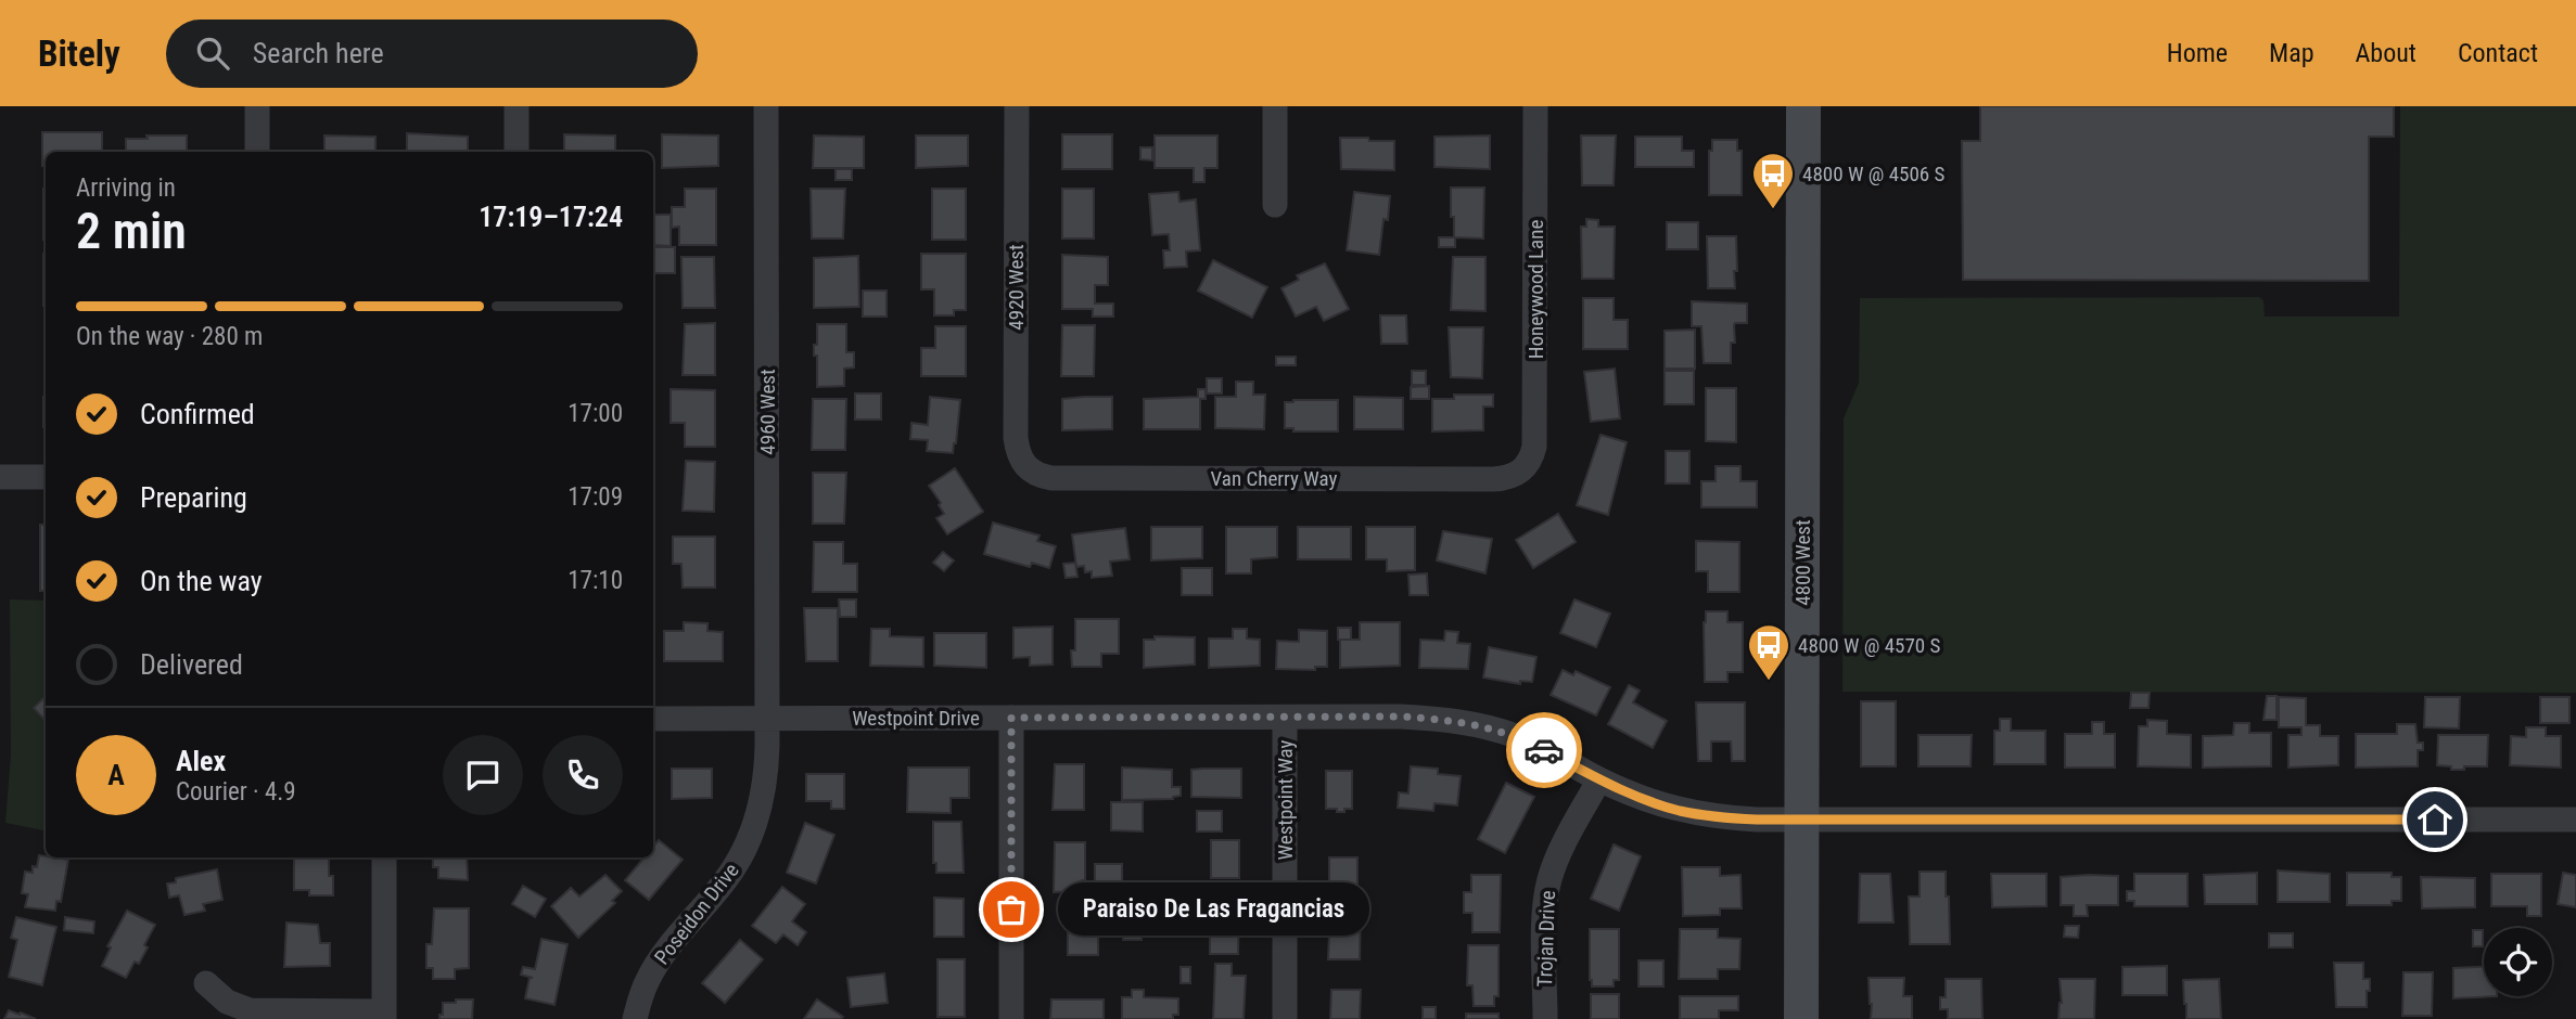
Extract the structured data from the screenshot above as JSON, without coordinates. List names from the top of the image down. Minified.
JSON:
{"streets":{"main road":["4800 West"],"street":["4920 West","Honeywood Lane","4960 West","Van Cherry Way","Westpoint Drive","Westpoint Way","Poseidon Drive","Trojan Drive"]},"crossings":[["4920 West","Van Cherry Way"],["Honeywood Lane","Van Cherry Way"],["4960 West","Westpoint Drive"],["4960 West","Poseidon Drive"],["4800 West","Westpoint Drive"],["Westpoint Drive","Westpoint Way"],["Westpoint Drive","Poseidon Drive"],["Westpoint Drive","Trojan Drive"]],"places":{"bus stop":["4800 W @ 4506 S","4800 W @ 4570 S"],"other":["Paraiso De Las Fragancias"]},"page":{"header":"Bitely","search":"Search here","nav":["Home","Map","About","Contact"],"heading":["2 min","Arriving in","17:19–17:24"],"panel":["Alex","Courier · 4.9"],"bar":"On the way · 280 m","list":[["Confirmed","17:00"],["Preparing","17:09"],["On the way","17:10"],"Delivered"],"round":"A","bubble":"Paraiso De Las Fragancias"}}
